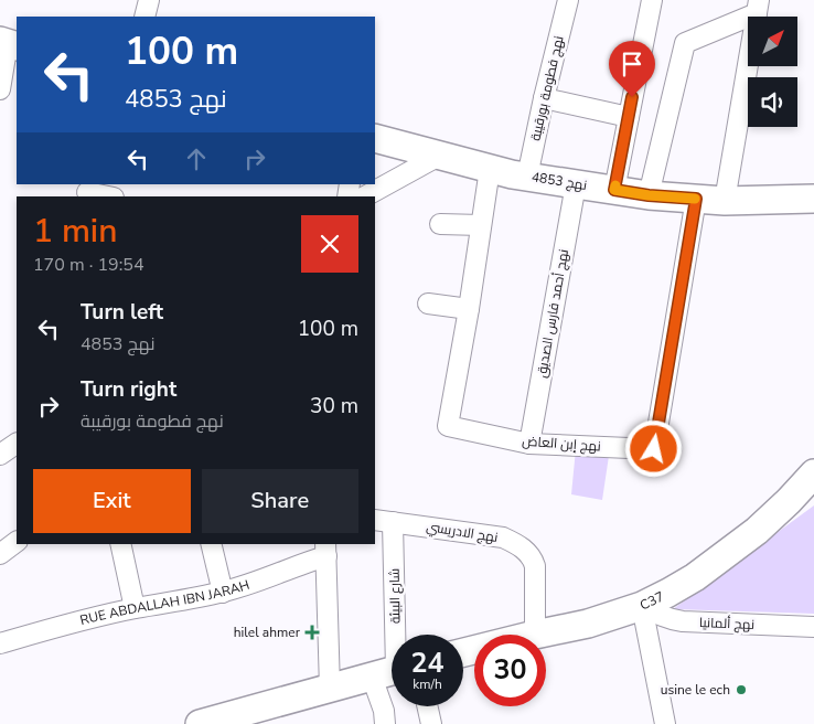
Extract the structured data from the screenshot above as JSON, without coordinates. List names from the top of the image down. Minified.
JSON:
{"streets":{"main road":["نهج 4853","C37"],"street":["نهج فطومة بورقيبة","نهج أحمد فارس الصديق","نهج إبن العاض","نهج الادريسي","شارع البيئة","RUE ABDALLAH IBN JARAH","نهج ألمانيا"]},"crossings":[["نهج فطومة بورقيبة","نهج 4853"],["نهج 4853","نهج أحمد فارس الصديق"],["نهج 4853","نهج إبن العاض"],["نهج أحمد فارس الصديق","نهج إبن العاض"],["نهج الادريسي","شارع البيئة"],["نهج الادريسي","C37"],["C37","نهج ألمانيا"]],"places":{"health":["hilel ahmer"],"other":["usine le ech"]},"north":"top right","page":{"turn":["100 m","نهج 4853"],"heading":["1 min","170 m · 19:54"],"list":[{"name":"Turn left","note":"نهج 4853","value":"100 m"},{"name":"Turn right","note":"نهج فطومة بورقيبة","value":"30 m"}],"buttons":["Exit","Share"],"speed":"24 km/h","limit":"30"}}
